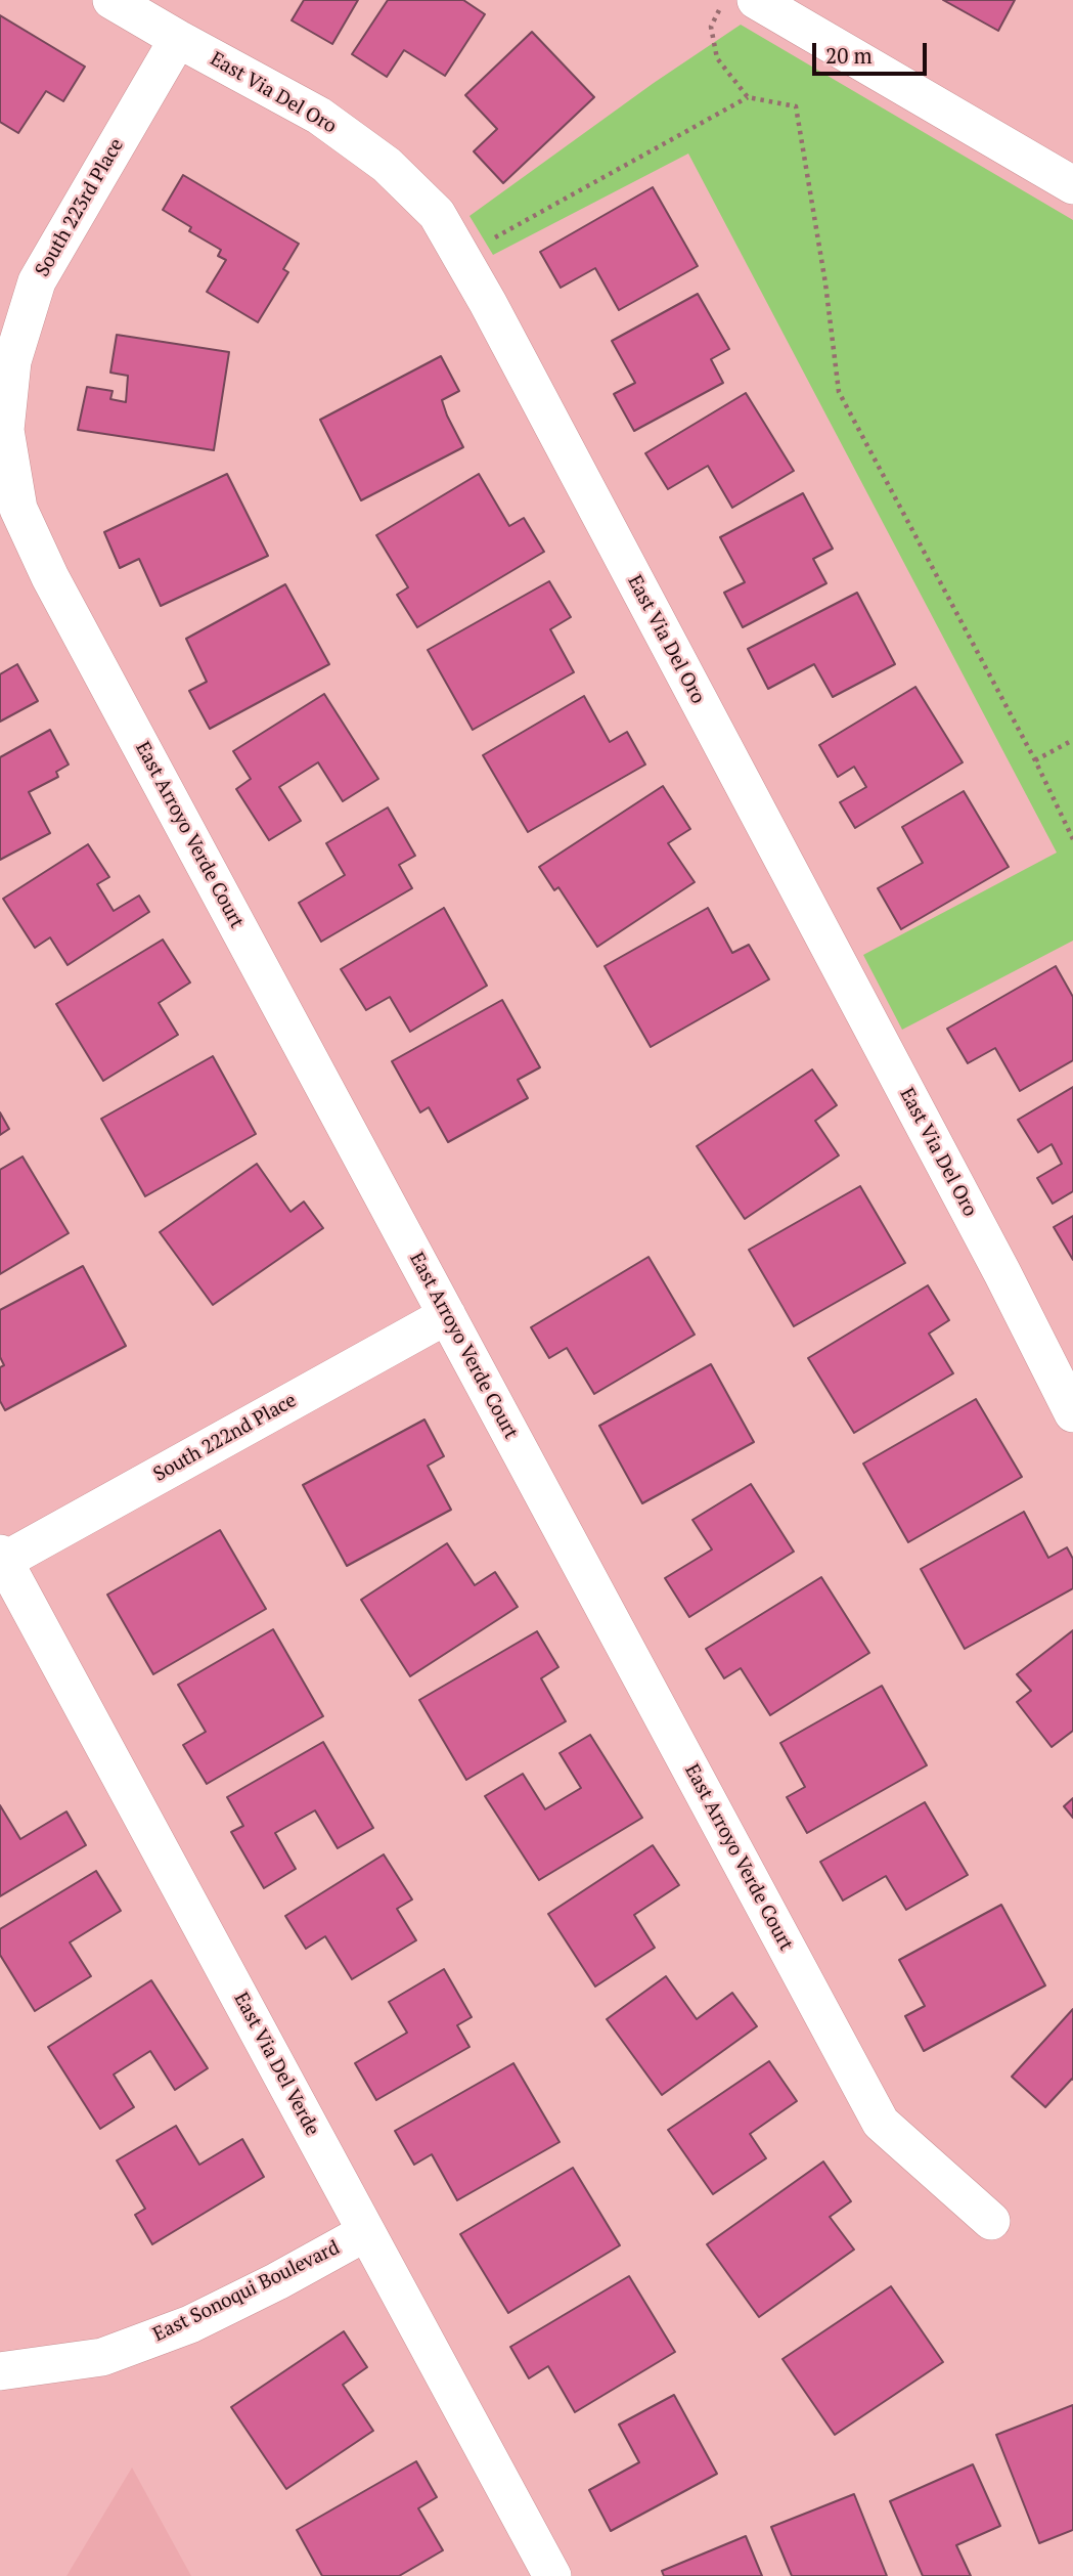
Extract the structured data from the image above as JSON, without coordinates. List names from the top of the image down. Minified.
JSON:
{"streets":{"street":["East Via Del Oro","South 223rd Place","East Arroyo Verde Court","South 222nd Place","East Via Del Verde","East Sonoqui Boulevard"]},"crossings":[["East Via Del Oro","South 223rd Place"],["South 223rd Place","East Arroyo Verde Court"],["East Arroyo Verde Court","South 222nd Place"],["South 222nd Place","East Via Del Verde"],["East Via Del Verde","East Sonoqui Boulevard"]],"scale_bar":"20 m"}
